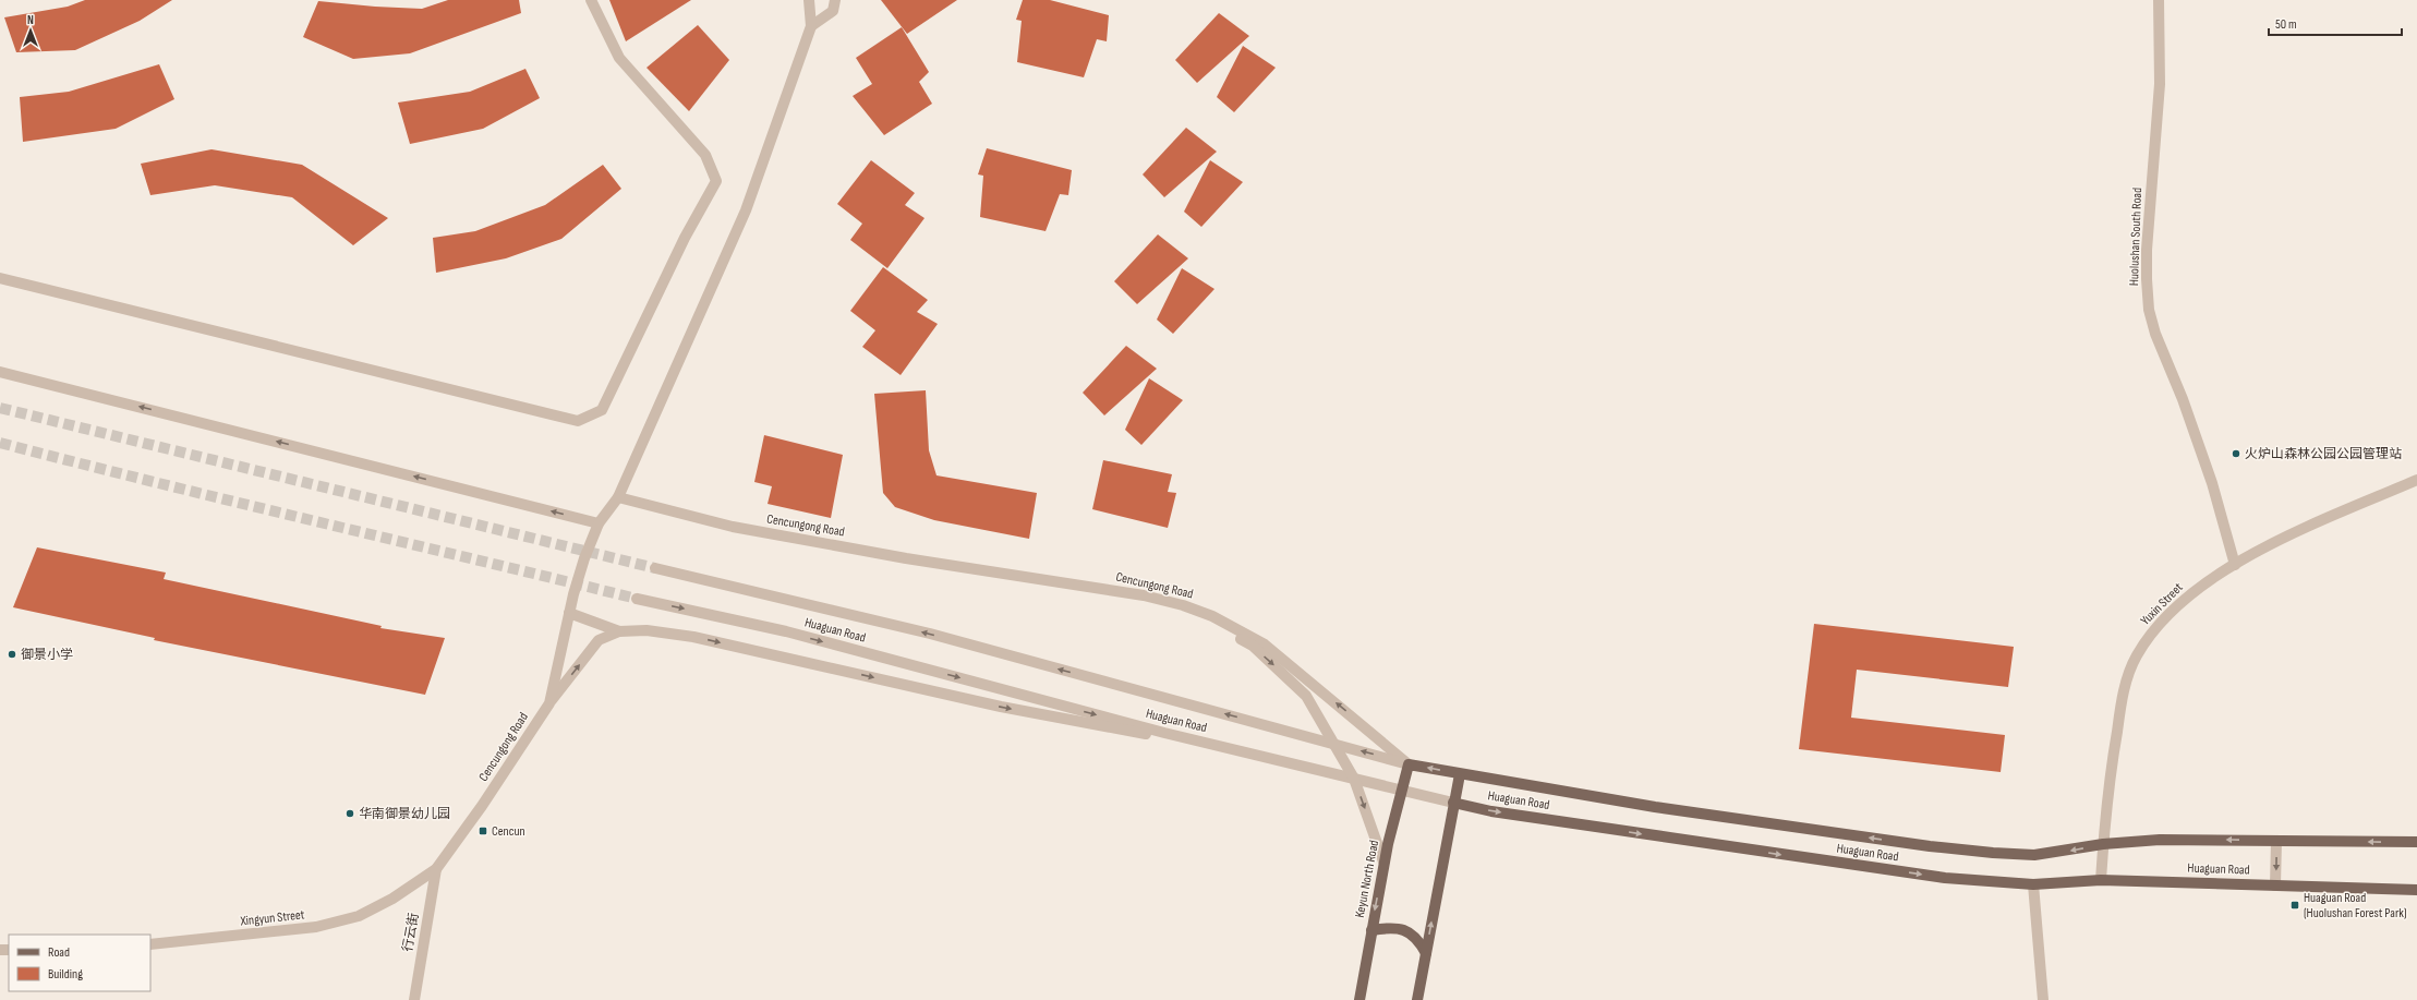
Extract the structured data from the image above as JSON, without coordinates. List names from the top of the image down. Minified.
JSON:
{"streets":{"main road":["Huaguan Road","Keyun North Road"],"street":["Huolushan South Road","Cencungong Road","Yuxin Street","Xingyun Street","行云街"]},"crossings":[["Huolushan South Road","Yuxin Street"],["Cencungong Road","Huaguan Road"],["Cencungong Road","Keyun North Road"],["Cencungong Road","Xingyun Street"],["Cencungong Road","行云街"],["Yuxin Street","Huaguan Road"],["Huaguan Road","Keyun North Road"]],"places":{"other":["火炉山森林公园公园管理站","御景小学","华南御景幼儿园"],"transit":["Cencun","Huaguan Road (Huolushan Forest Park)"]},"legend":["Road","Building"],"scale_bar":"50 m","north":"top"}
